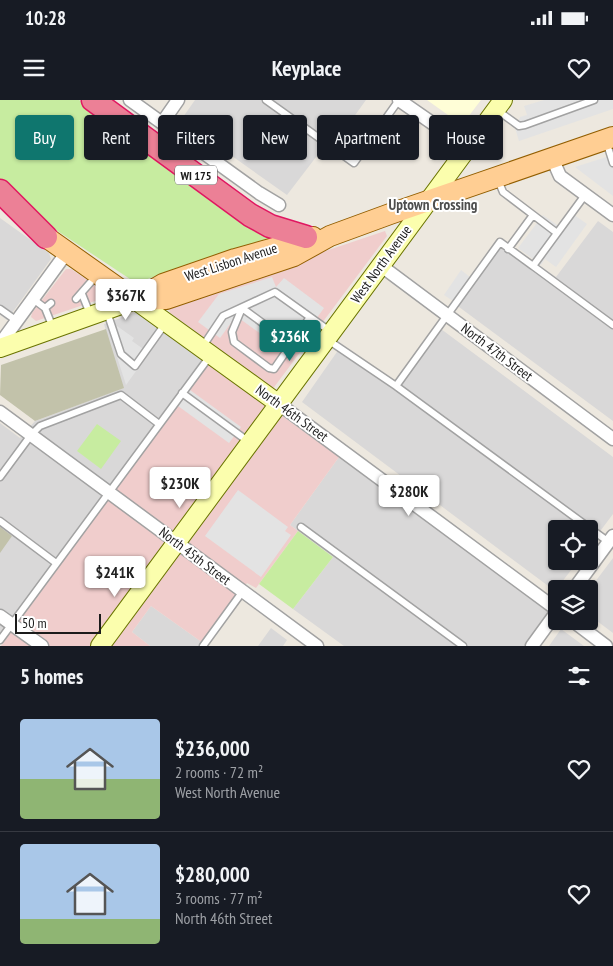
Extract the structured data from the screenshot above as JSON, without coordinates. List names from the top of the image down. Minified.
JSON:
{"streets":{"highway":["WI 175"],"main road":["West Lisbon Avenue","West North Avenue","North 46th Street"],"street":["North 47th Street","North 45th Street"]},"crossings":[["WI 175","West Lisbon Avenue"],["West Lisbon Avenue","West North Avenue"],["West Lisbon Avenue","North 46th Street"],["West North Avenue","North 47th Street"],["West North Avenue","North 46th Street"],["West North Avenue","North 45th Street"]],"districts":["Uptown Crossing"],"scale_bar":"50 m","page":{"status":"10:28","header":"Keyplace","chip":["Buy","Rent","Filters","New","Apartment","House"],"price":["$367K","$236K","$230K","$280K","$241K"],"scale":"50 m","heading":"5 homes","list":[{"name":"$236,000","note":"2 rooms · 72 m² · West North Avenue"},{"name":"$280,000","note":"3 rooms · 77 m² · North 46th Street"}]}}
